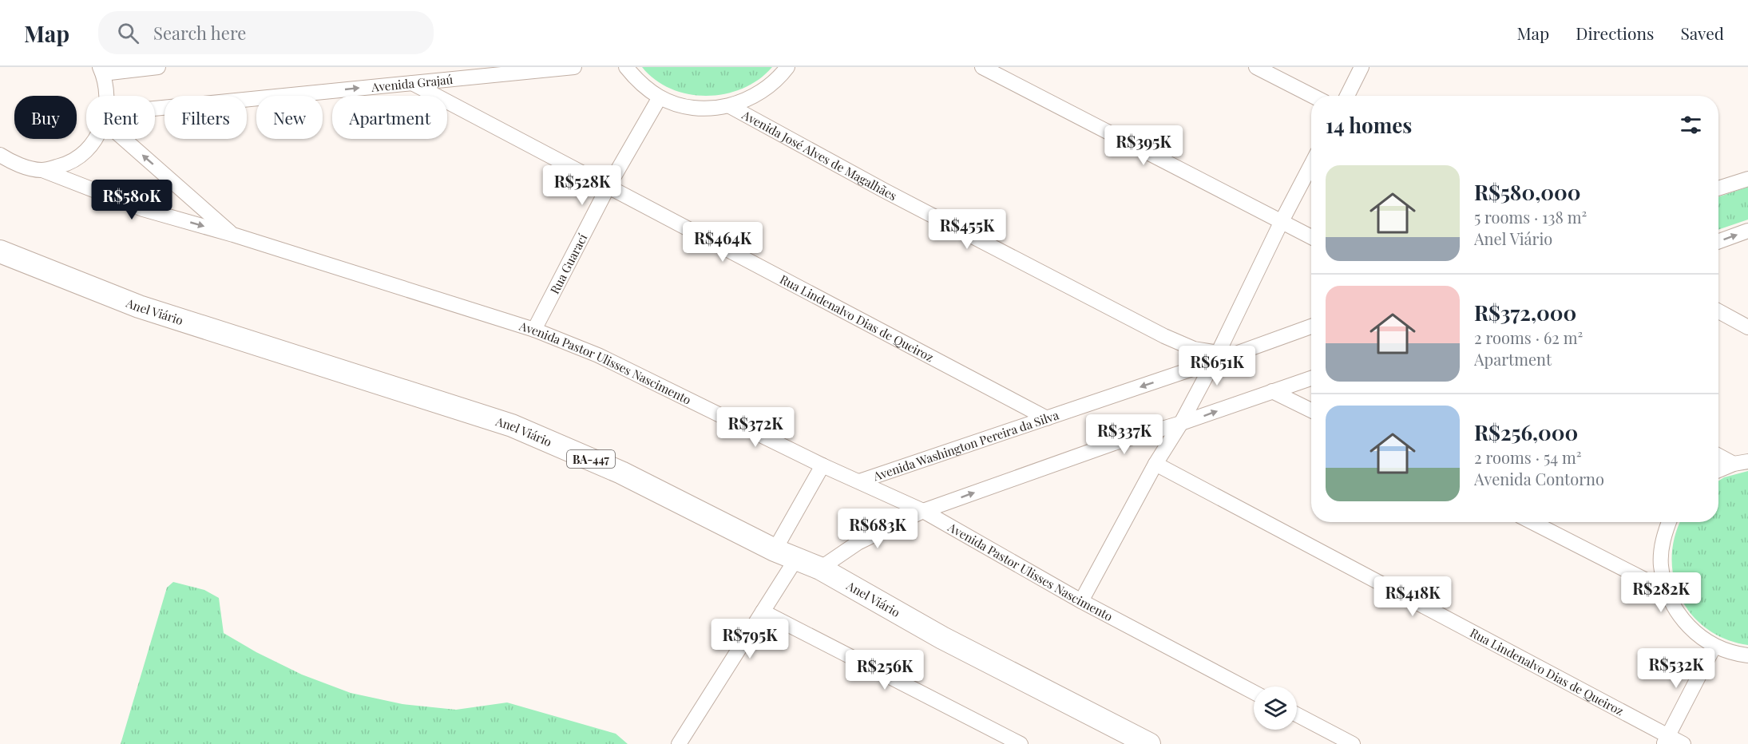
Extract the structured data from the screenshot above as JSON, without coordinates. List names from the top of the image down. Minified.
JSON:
{"streets":{"main road":["Anel Viário","BA-447"],"street":["Avenida Grajaú","Avenida José Alves de Magalhães","Rua Guarací","Rua Lindenalvo Dias de Queiroz","Avenida Pastor Ulisses Nascimento","Avenida Washington Pereira da Silva"]},"crossings":[["Avenida Grajaú","Rua Lindenalvo Dias de Queiroz"],["Avenida José Alves de Magalhães","Avenida Washington Pereira da Silva"],["Rua Guarací","Rua Lindenalvo Dias de Queiroz"],["Rua Guarací","Avenida Pastor Ulisses Nascimento"],["Rua Lindenalvo Dias de Queiroz","Avenida Washington Pereira da Silva"],["Avenida Pastor Ulisses Nascimento","Avenida Washington Pereira da Silva"]],"one_way":["Avenida Grajaú"],"page":{"header":"Map","search":"Search here","nav":["Map","Directions","Saved"],"chip":["Buy","Rent","Filters","New","Apartment"],"heading":"14 homes","price":["R$395K","R$528K","R$580K","R$455K","R$464K","R$651K","R$372K","R$337K","R$683K","R$282K","R$418K","R$795K","R$532K","R$256K"],"list":[{"name":"R$580,000","note":"5 rooms · 138 m² · Anel Viário"},{"name":"R$372,000","note":"2 rooms · 62 m² · Apartment"},{"name":"R$256,000","note":"2 rooms · 54 m² · Avenida Contorno"}]}}
